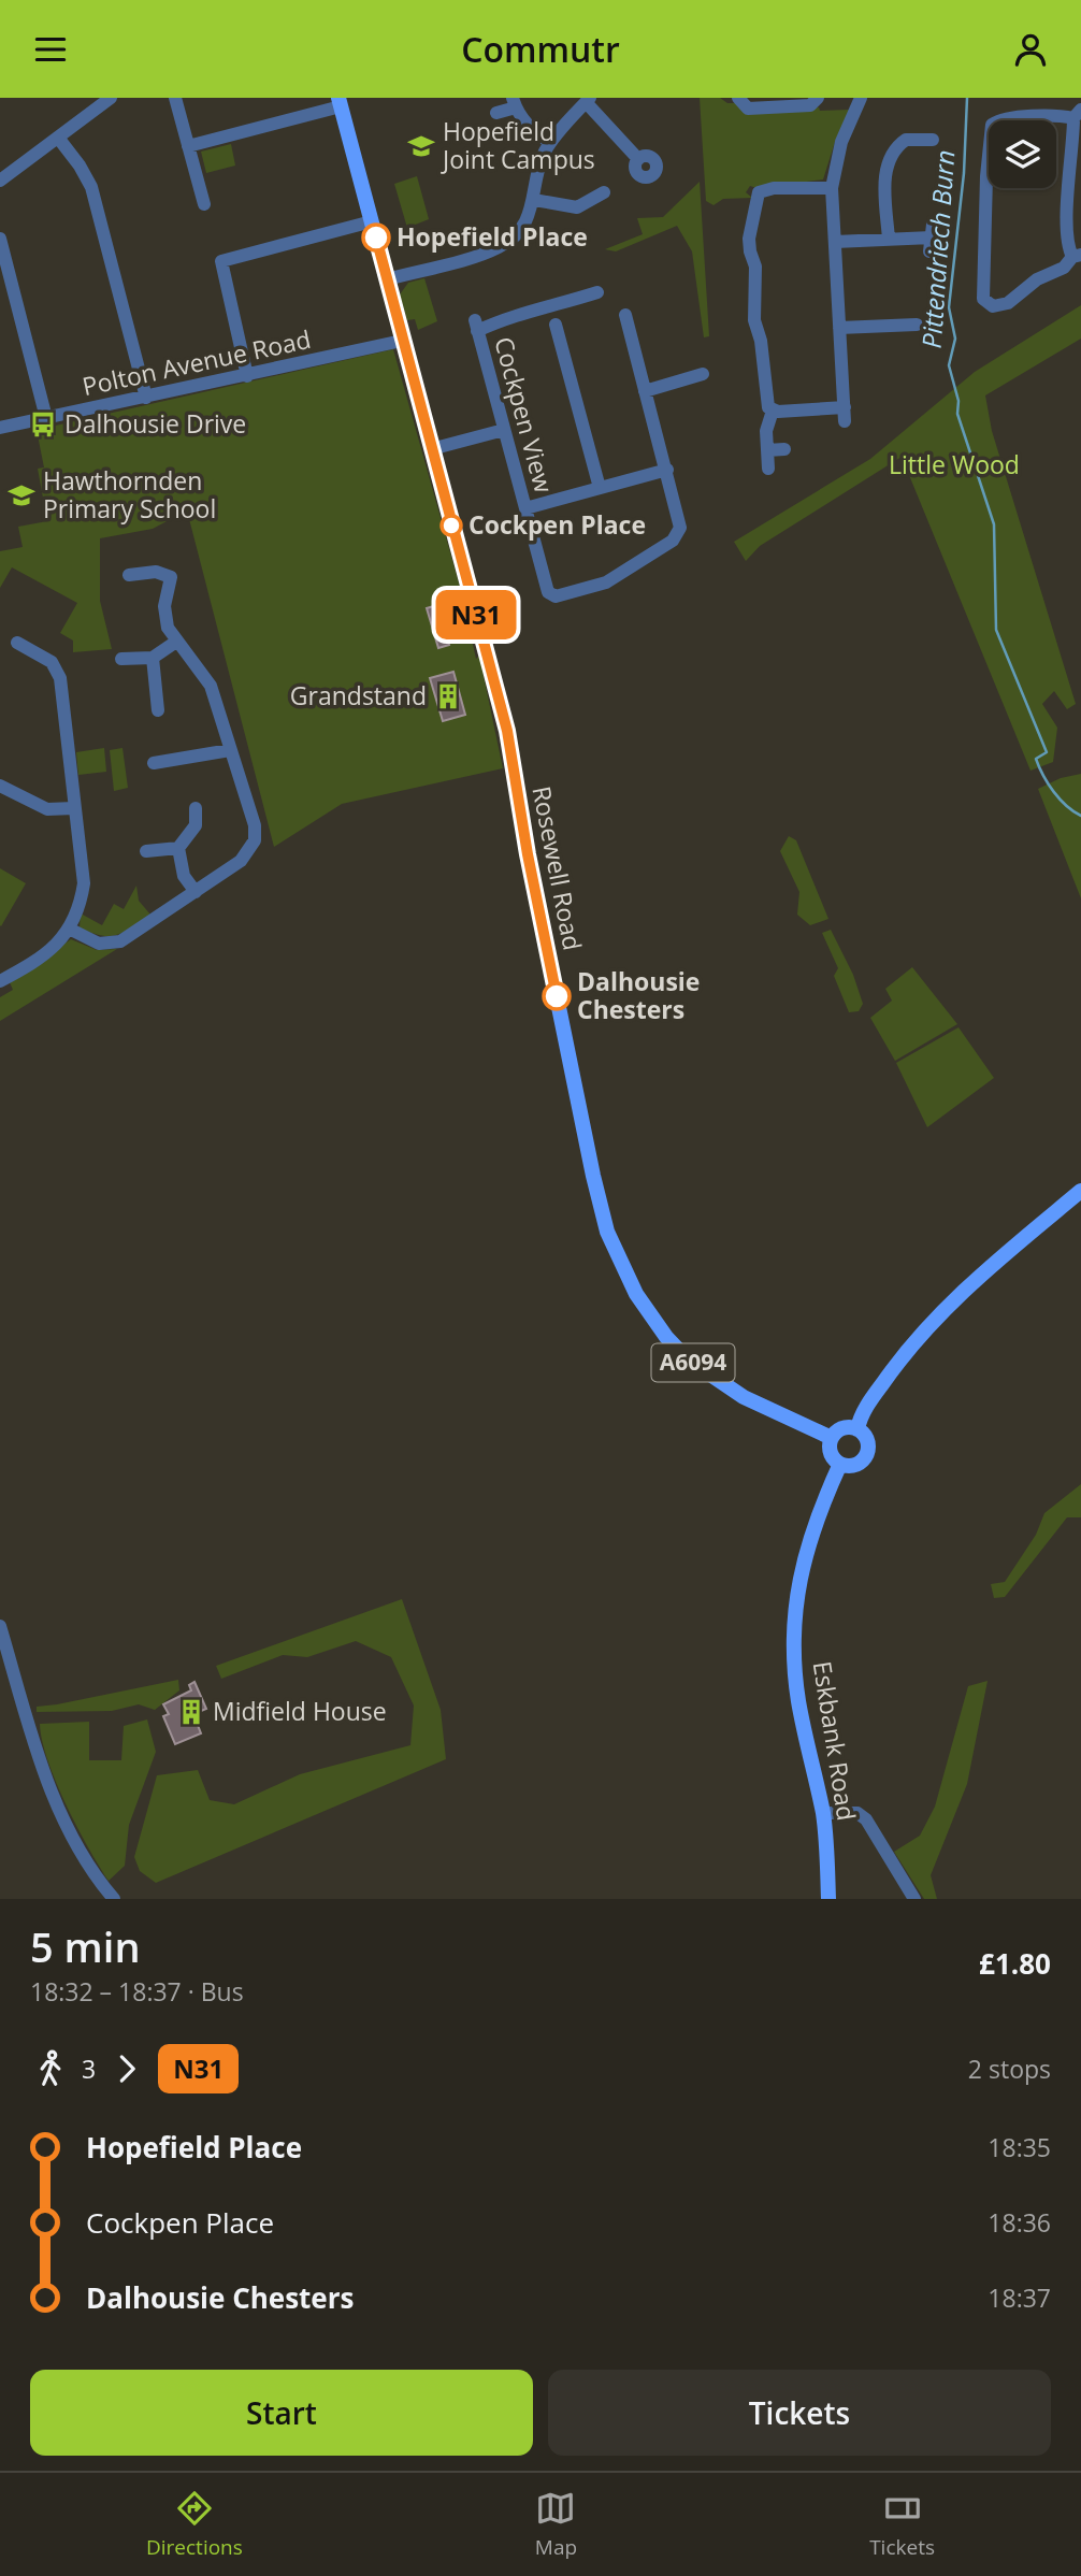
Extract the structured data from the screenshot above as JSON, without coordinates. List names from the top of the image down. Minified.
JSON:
{"streets":{"main road":["Rosewell Road","A6094","Eskbank Road"],"street":["Polton Avenue Road","Cockpen View"]},"crossings":[["Polton Avenue Road","Rosewell Road"],["Polton Avenue Road","A6094"],["Rosewell Road","A6094"],["Rosewell Road","Eskbank Road"]],"water":["Pittendriech Burn"],"parks":["Little Wood"],"places":{"school or university":["Hopefield Joint Campus","Hawthornden Primary School"],"other":["Hopefield Place","Cockpen Place","Dalhousie Chesters"],"bus stop":["Dalhousie Drive"],"building":["Grandstand","Midfield House"]},"lines":["bus line N31"],"page":{"header":"Commutr","on_map":"N31","heading":["5 min","18:32 – 18:37 · Bus","£1.80"],"legs":["3","N31","2 stops"],"list":[{"name":"Hopefield Place","value":"18:35"},{"name":"Cockpen Place","value":"18:36"},{"name":"Dalhousie Chesters","value":"18:37"}],"buttons":["Start","Tickets"],"tabs":["Directions","Map","Tickets"]}}
